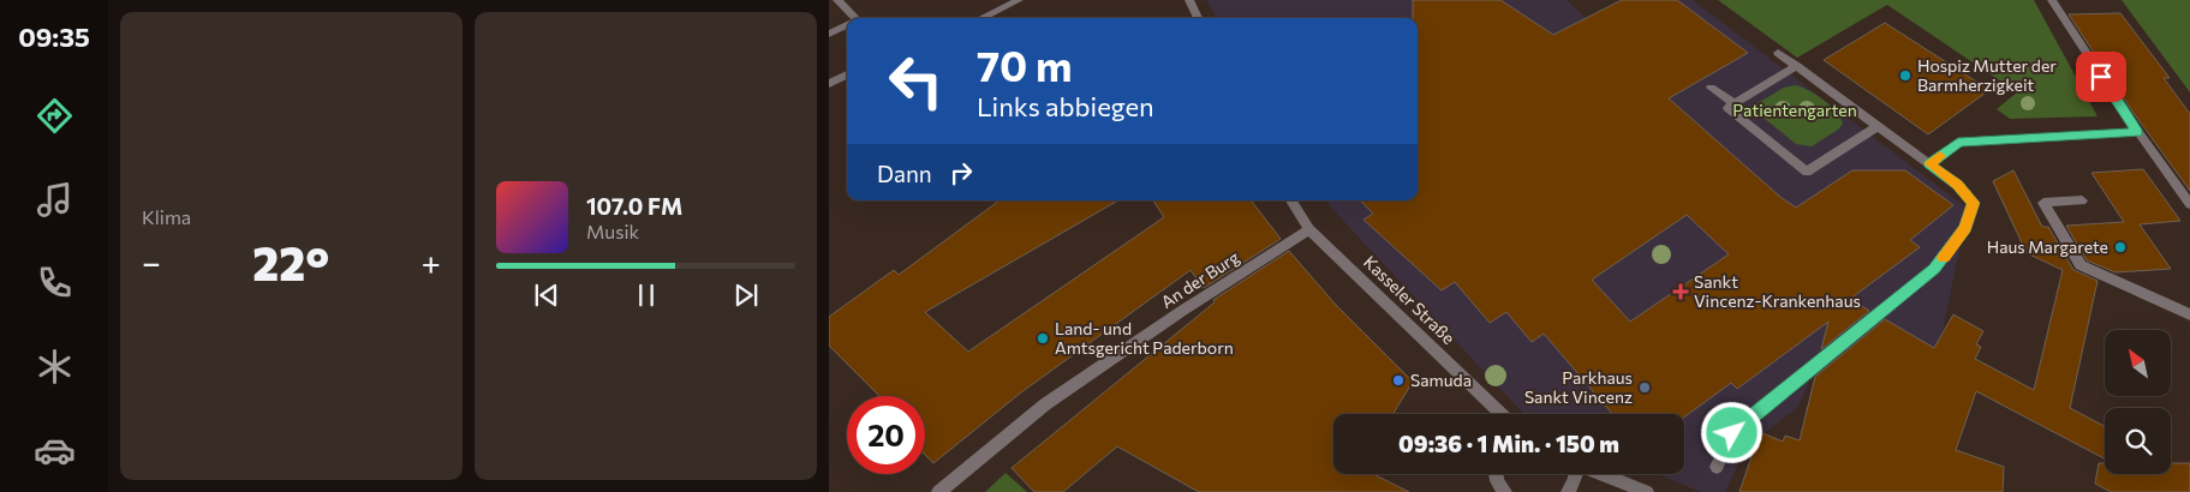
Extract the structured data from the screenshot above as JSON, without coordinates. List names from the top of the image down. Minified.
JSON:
{"streets":{"street":["An der Burg","Kasseler Straße"]},"crossings":[["An der Burg","Kasseler Straße"]],"parks":["Patientengarten"],"places":{"other":["Hospiz Mutter der Barmherzigkeit","Haus Margarete","Land- und Amtsgericht Paderborn","Samuda","Parkhaus Sankt Vincenz"],"health":["Sankt Vincenz-Krankenhaus"]},"north":"top left","page":{"tabs":"09:35","tile":"Klima","turn":["70 m","Links abbiegen"],"then":"Dann","song":["107.0 FM","Musik"],"heat":["−","22°","+"],"limit":"20","trip":"09:36 · 1 Min. · 150 m"}}
